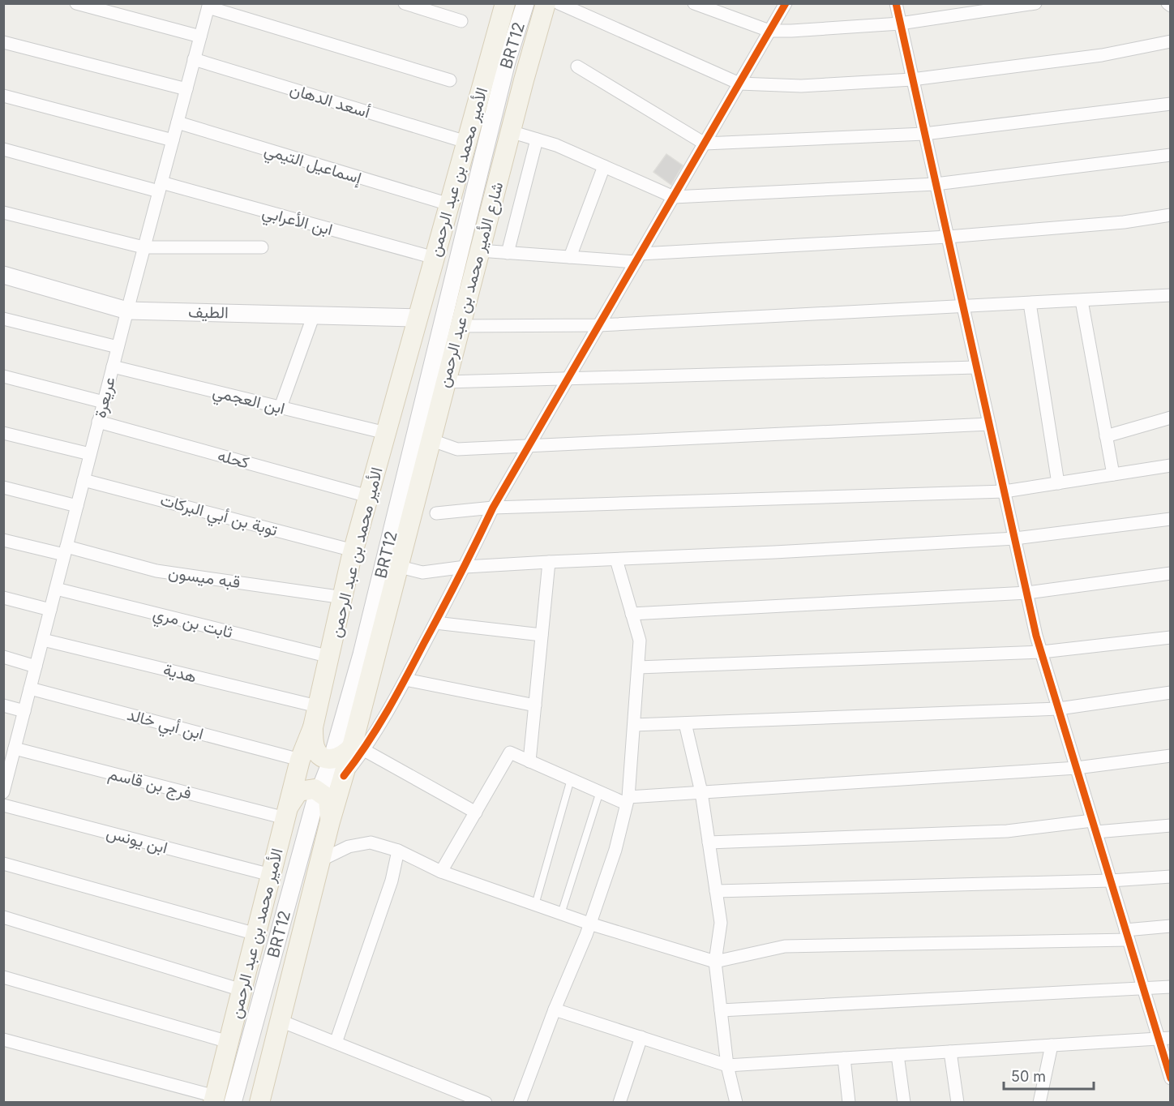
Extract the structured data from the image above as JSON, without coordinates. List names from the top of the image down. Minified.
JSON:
{"streets":{"main road":["BRT12","الأمير محمد بن عبد الرحمن","شارع الأمير محمد بن عبد الرحمن","الطيف"],"street":["أسعد الدهان","إسماعيل التيمي","ابن الأعرابي","عريعرة","ابن العجمي","كحله","توبة بن أبي البركات","قبه ميسون","ثابت بن مري","هدية","ابن أبي خالد","فرج بن قاسم","ابن يونس"]},"crossings":[["BRT12","الأمير محمد بن عبد الرحمن"],["أسعد الدهان","الأمير محمد بن عبد الرحمن"],["أسعد الدهان","عريعرة"],["إسماعيل التيمي","الأمير محمد بن عبد الرحمن"],["إسماعيل التيمي","عريعرة"],["الأمير محمد بن عبد الرحمن","ابن الأعرابي"],["الأمير محمد بن عبد الرحمن","الطيف"],["الأمير محمد بن عبد الرحمن","ابن العجمي"],["الأمير محمد بن عبد الرحمن","كحله"],["الأمير محمد بن عبد الرحمن","توبة بن أبي البركات"],["الأمير محمد بن عبد الرحمن","قبه ميسون"],["الأمير محمد بن عبد الرحمن","ثابت بن مري"],["الأمير محمد بن عبد الرحمن","هدية"],["الأمير محمد بن عبد الرحمن","ابن أبي خالد"],["الأمير محمد بن عبد الرحمن","فرج بن قاسم"],["الأمير محمد بن عبد الرحمن","ابن يونس"],["ابن الأعرابي","عريعرة"],["الطيف","عريعرة"],["عريعرة","ابن العجمي"],["عريعرة","كحله"],["عريعرة","توبة بن أبي البركات"],["عريعرة","قبه ميسون"],["عريعرة","ثابت بن مري"],["عريعرة","هدية"],["عريعرة","ابن أبي خالد"],["عريعرة","فرج بن قاسم"]],"scale_bar":"50 m"}
